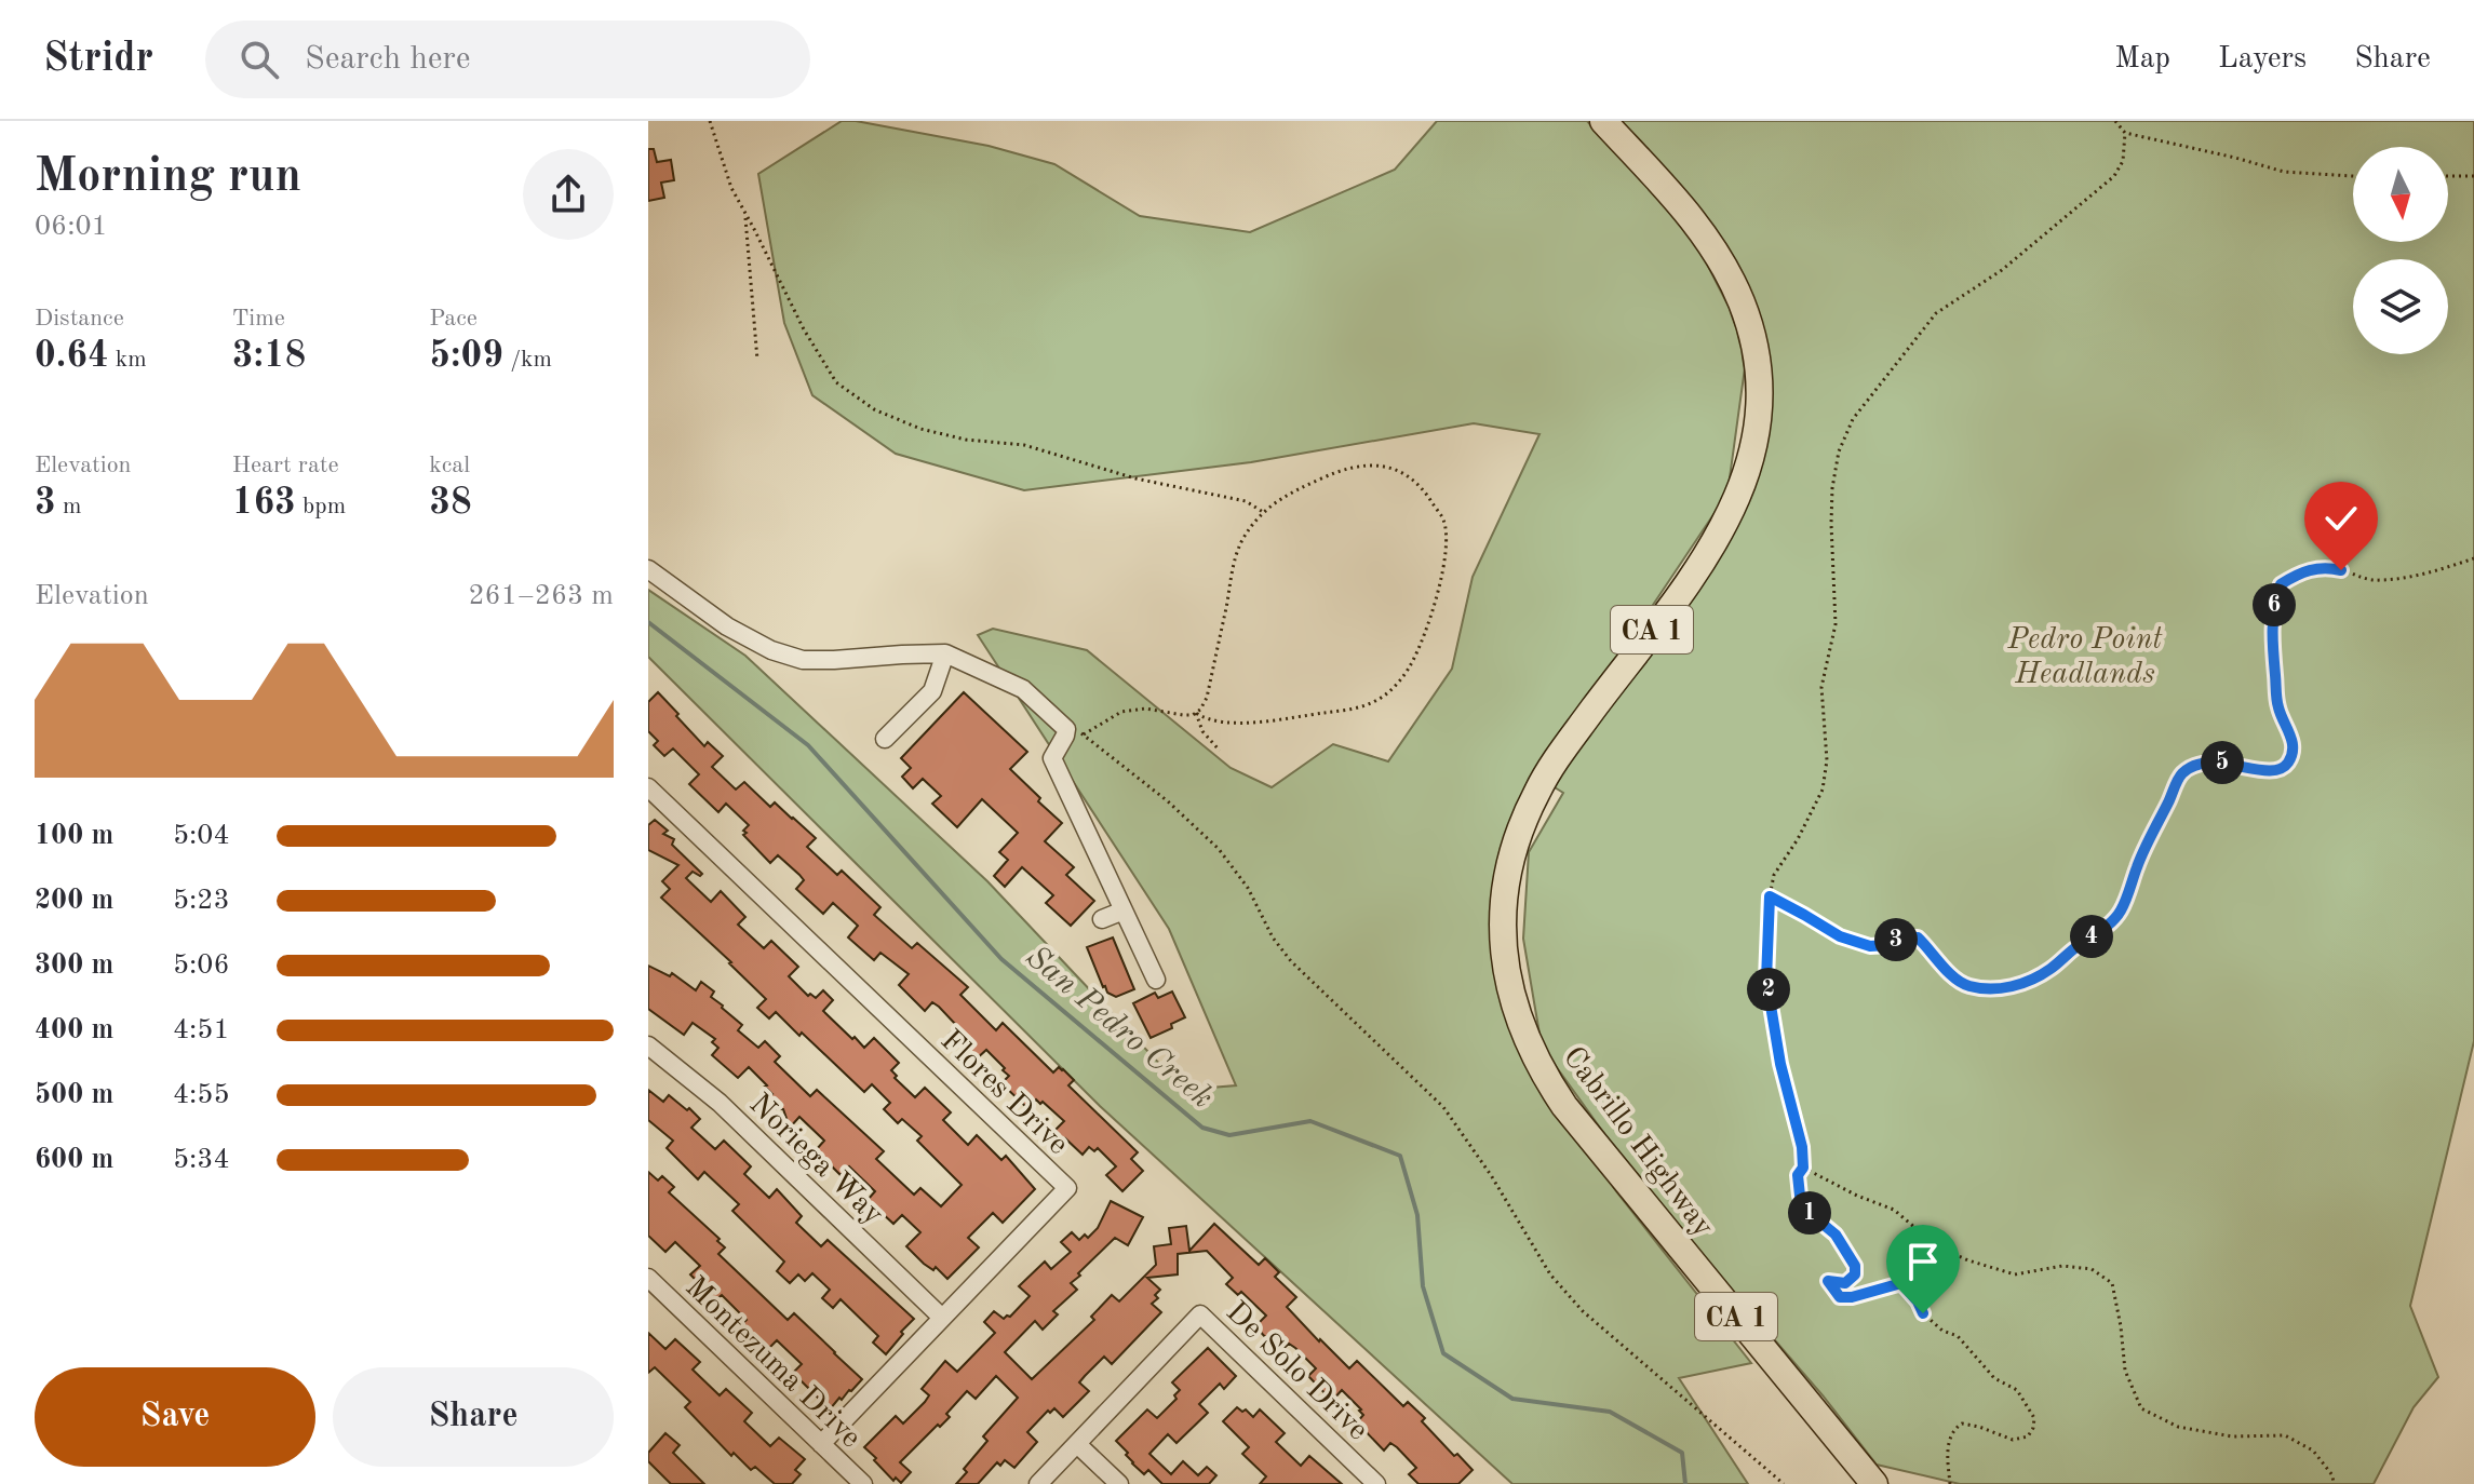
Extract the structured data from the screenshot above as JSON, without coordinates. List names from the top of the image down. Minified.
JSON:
{"streets":{"highway":["CA 1","Cabrillo Highway"],"street":["Flores Drive","Noriega Way","Montezuma Drive","De Solo Drive"]},"crossings":[["Flores Drive","Noriega Way"],["Flores Drive","Montezuma Drive"]],"water":["San Pedro Creek"],"parks":["Pedro Point Headlands"],"north":"bottom","page":{"header":"Stridr","search":"Search here","nav":["Map","Layers","Share"],"heading":["Morning run","06:01"],"stats":[["Distance","0.64 km"],["Time","3:18"],["Pace","5:09 /km"],["Elevation","3 m"],["Heart rate","163 bpm"],["kcal","38"]],"chart":["Elevation","261–263 m"],"pins":["6","5","4","3","2","1"],"list":[{"name":"100 m","note":"5:04"},{"name":"200 m","note":"5:23"},{"name":"300 m","note":"5:06"},{"name":"400 m","note":"4:51"},{"name":"500 m","note":"4:55"},{"name":"600 m","note":"5:34"}],"buttons":["Save","Share"]}}
